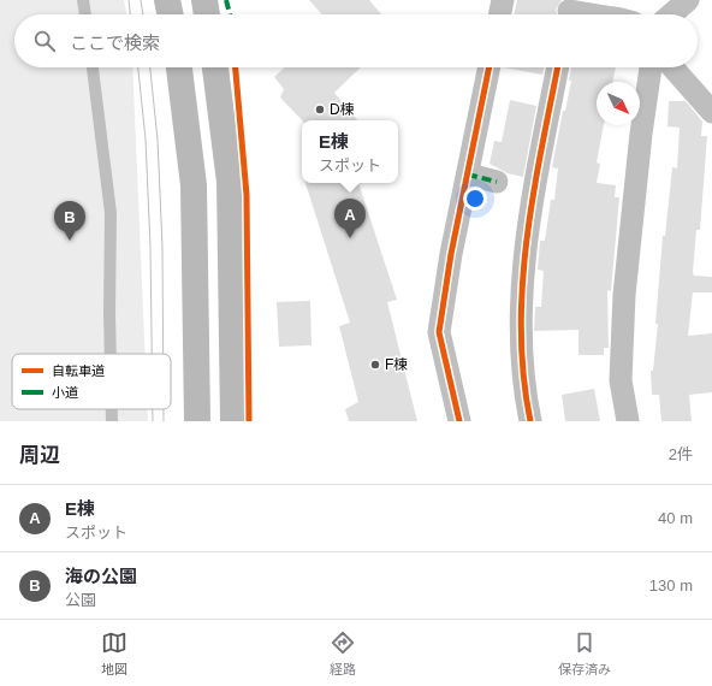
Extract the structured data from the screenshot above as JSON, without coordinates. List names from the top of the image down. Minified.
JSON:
{"places":["D棟","F棟"],"legend":["自転車道","小道"],"north":"bottom right","page":{"search":"ここで検索","popup":["E棟","スポット"],"pins":["A","B"],"heading":["周辺","2件"],"list":[{"mark":"A","name":"E棟","note":"スポット","value":"40 m"},{"mark":"B","name":"海の公園","note":"公園","value":"130 m"}],"nav":["地図","経路","保存済み"]}}
